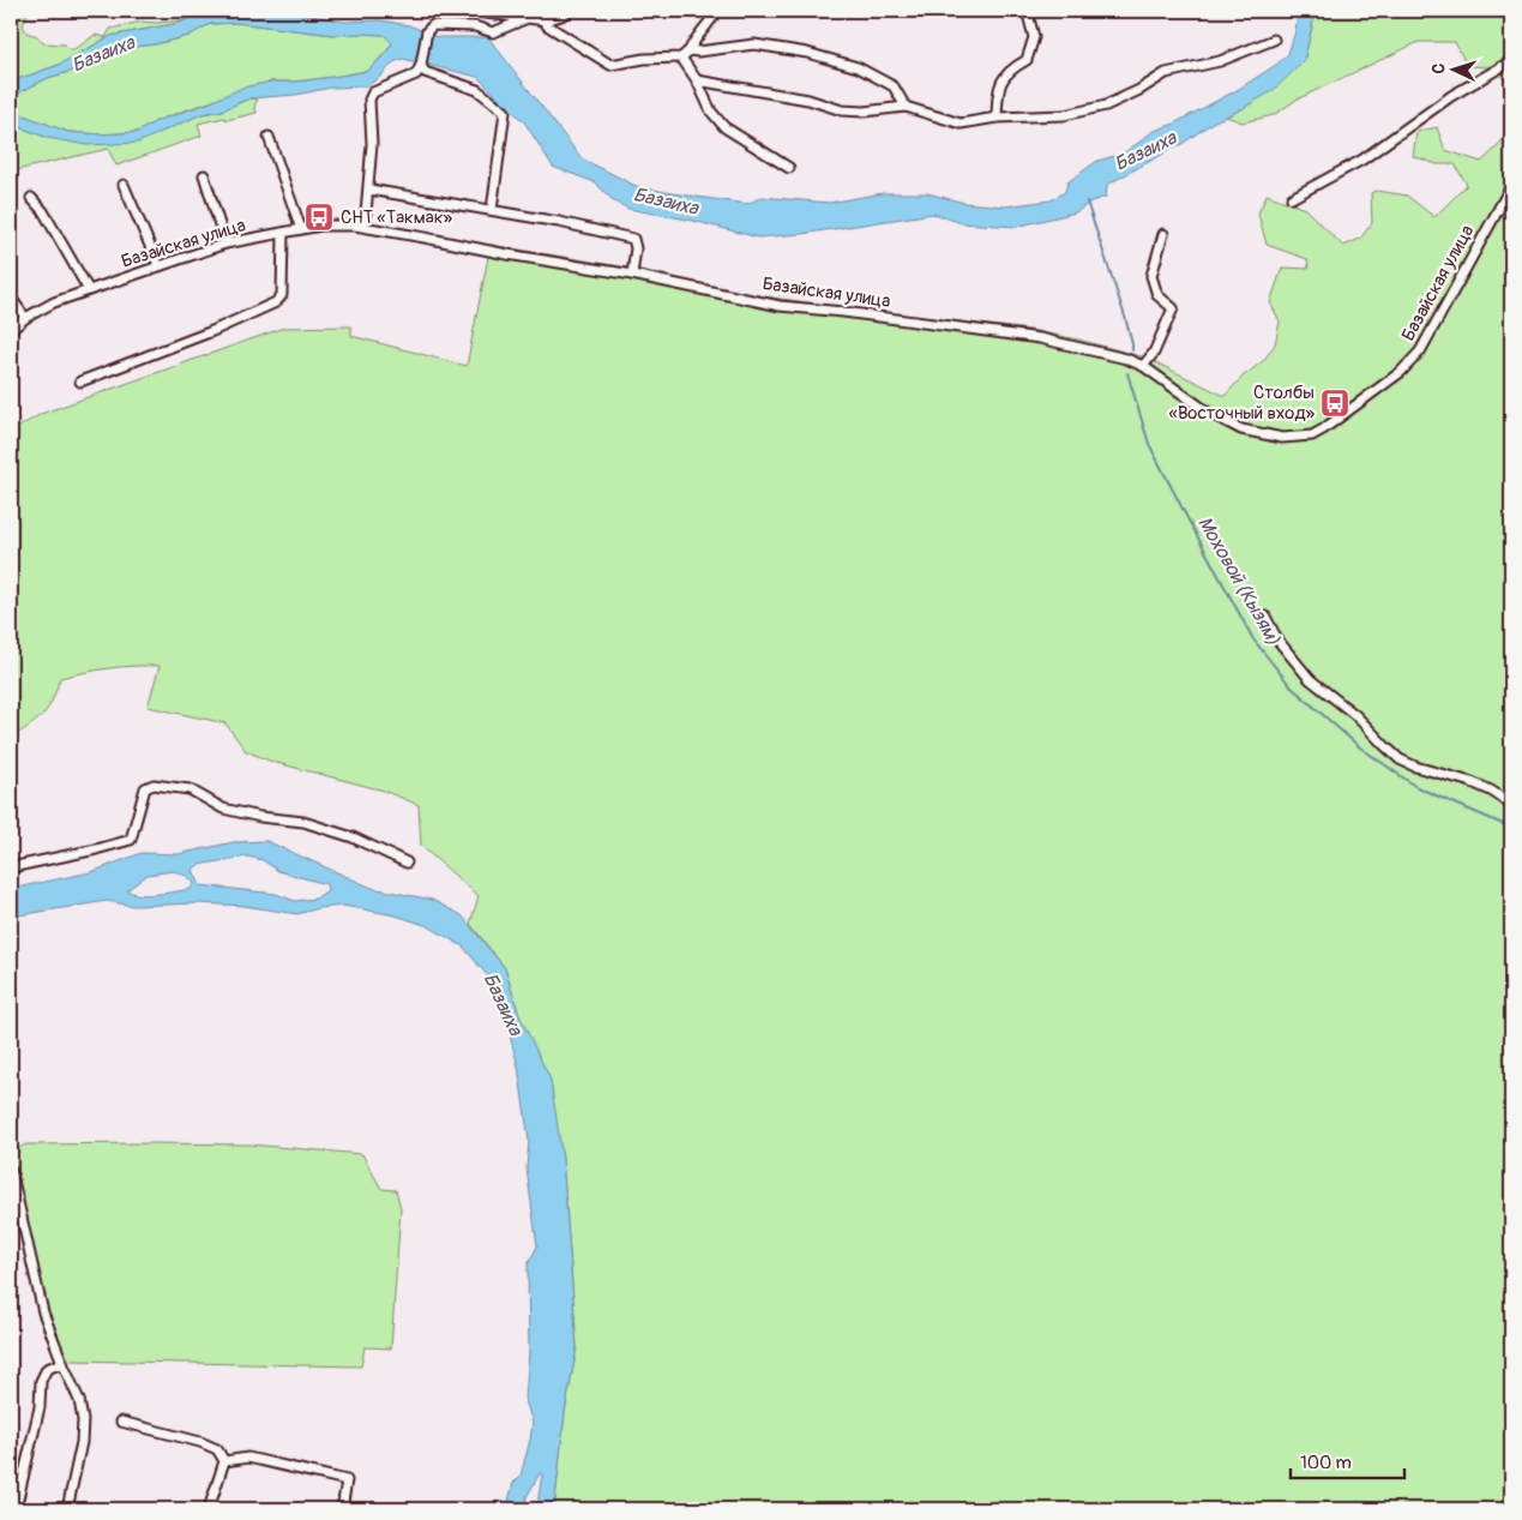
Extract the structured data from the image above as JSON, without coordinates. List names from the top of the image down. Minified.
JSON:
{"streets":{"street":["Базайская улица"]},"water":["Базаиха","Моховой (Кызям)"],"places":{"bus stop":["СНТ «Такмак»","Столбы «Восточный вход»"]},"scale_bar":"100 m","north":"left"}
